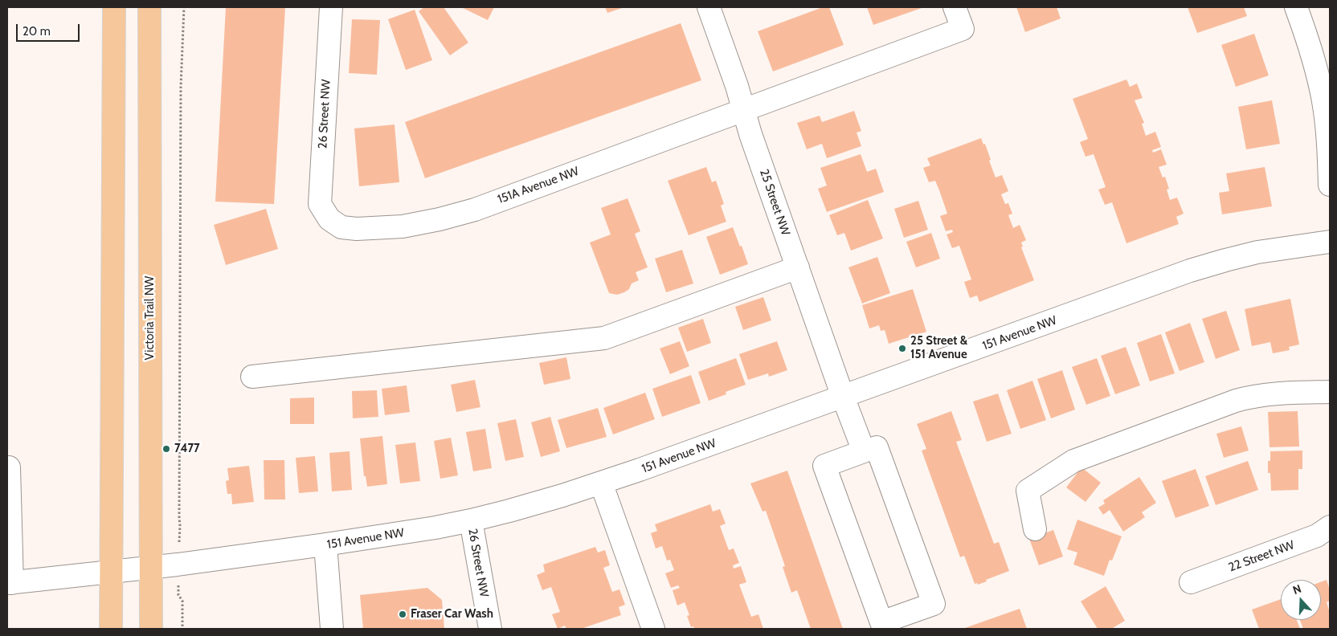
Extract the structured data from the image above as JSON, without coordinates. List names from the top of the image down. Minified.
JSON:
{"streets":{"main road":["Victoria Trail NW"],"street":["26 Street NW","151A Avenue NW","25 Street NW","151 Avenue NW","22 Street NW"]},"crossings":[["26 Street NW","151A Avenue NW"],["26 Street NW","151 Avenue NW"],["151A Avenue NW","25 Street NW"],["25 Street NW","151 Avenue NW"],["Victoria Trail NW","151 Avenue NW"]],"places":["25 Street & 151 Avenue","7477","Fraser Car Wash"],"scale_bar":"20 m","north":"top"}
